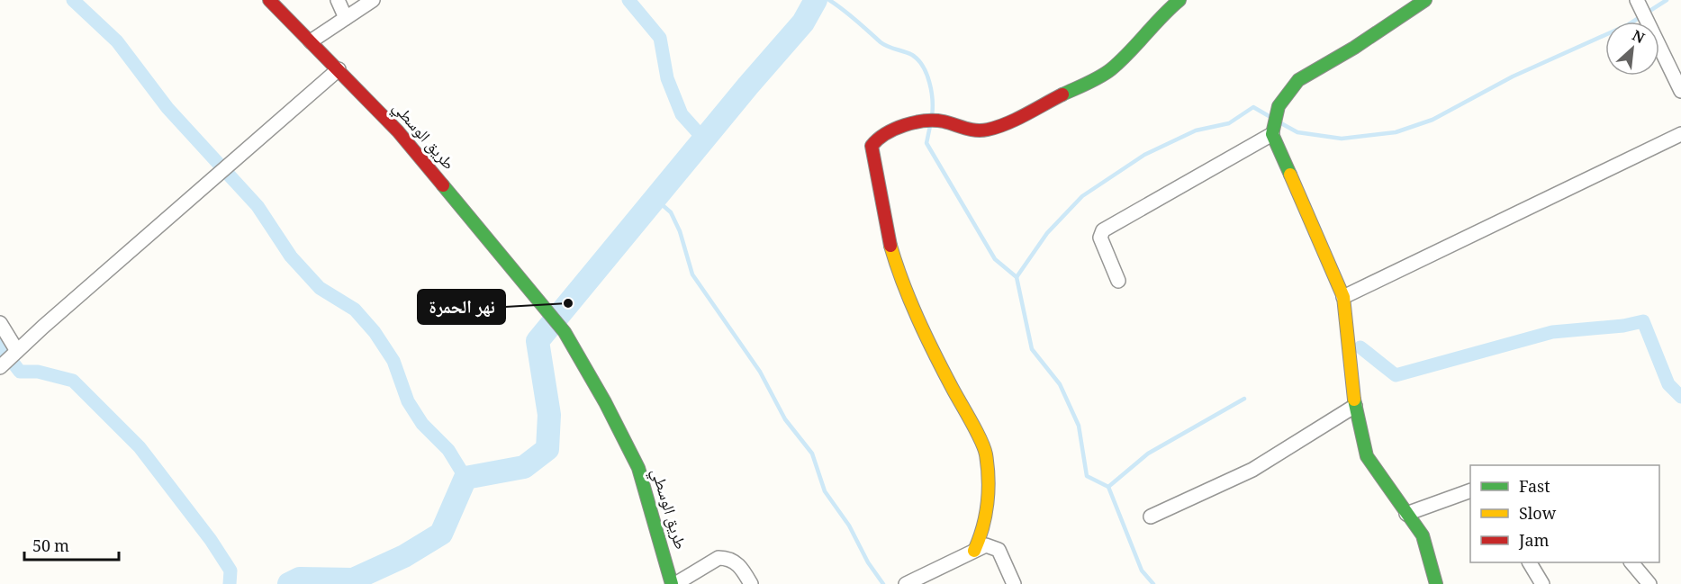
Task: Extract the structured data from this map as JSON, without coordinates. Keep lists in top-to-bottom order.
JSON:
{
  "streets": {
    "street": ["طريق الوسطي"]
  },
  "places": ["نهر الحمرة"],
  "legend": ["Fast", "Slow", "Jam"],
  "scale_bar": "50 m",
  "north": "top right"
}
